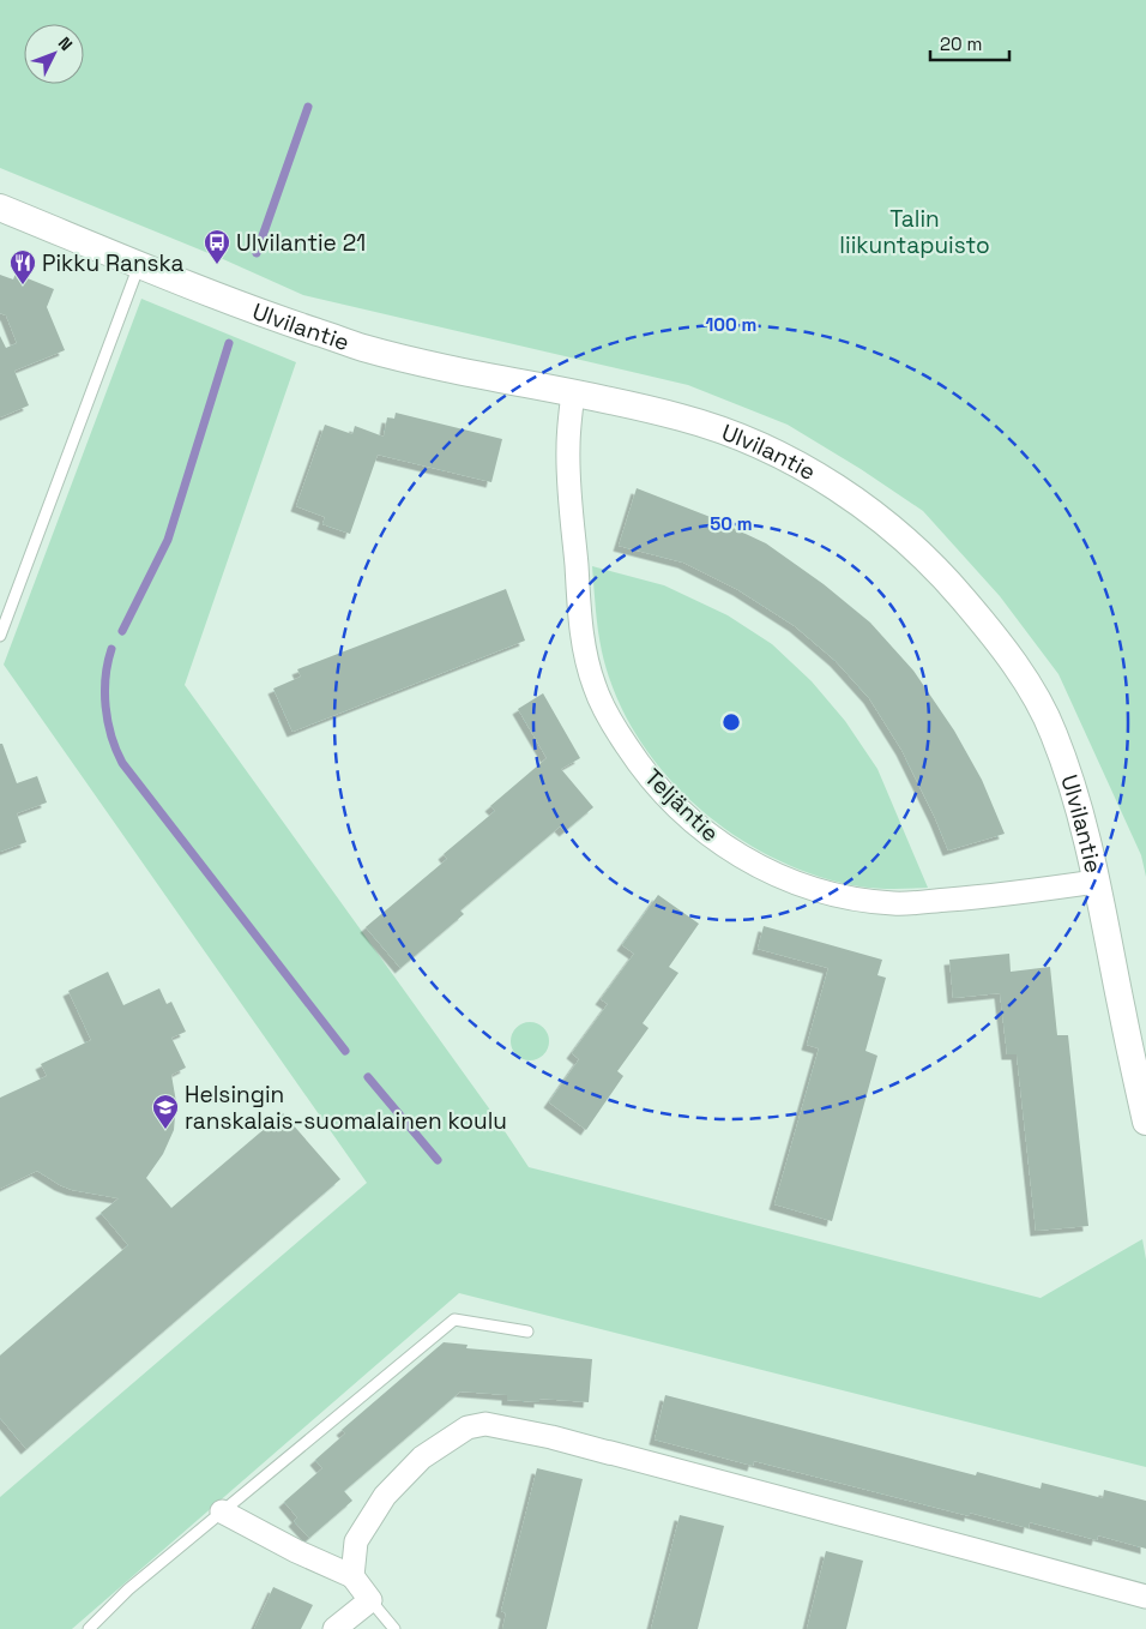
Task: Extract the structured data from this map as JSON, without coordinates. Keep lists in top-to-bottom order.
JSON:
{
  "streets": {
    "street": ["Ulvilantie", "Teljäntie"]
  },
  "crossings": [
    ["Ulvilantie", "Teljäntie"]
  ],
  "parks": ["Talin liikuntapuisto"],
  "places": {
    "bus stop": ["Ulvilantie 21"],
    "restaurant": ["Pikku Ranska"],
    "school or university": ["Helsingin ranskalais-suomalainen koulu"]
  },
  "scale_bar": "20 m",
  "north": "top right",
  "rings": ["100 m", "50 m"]
}
